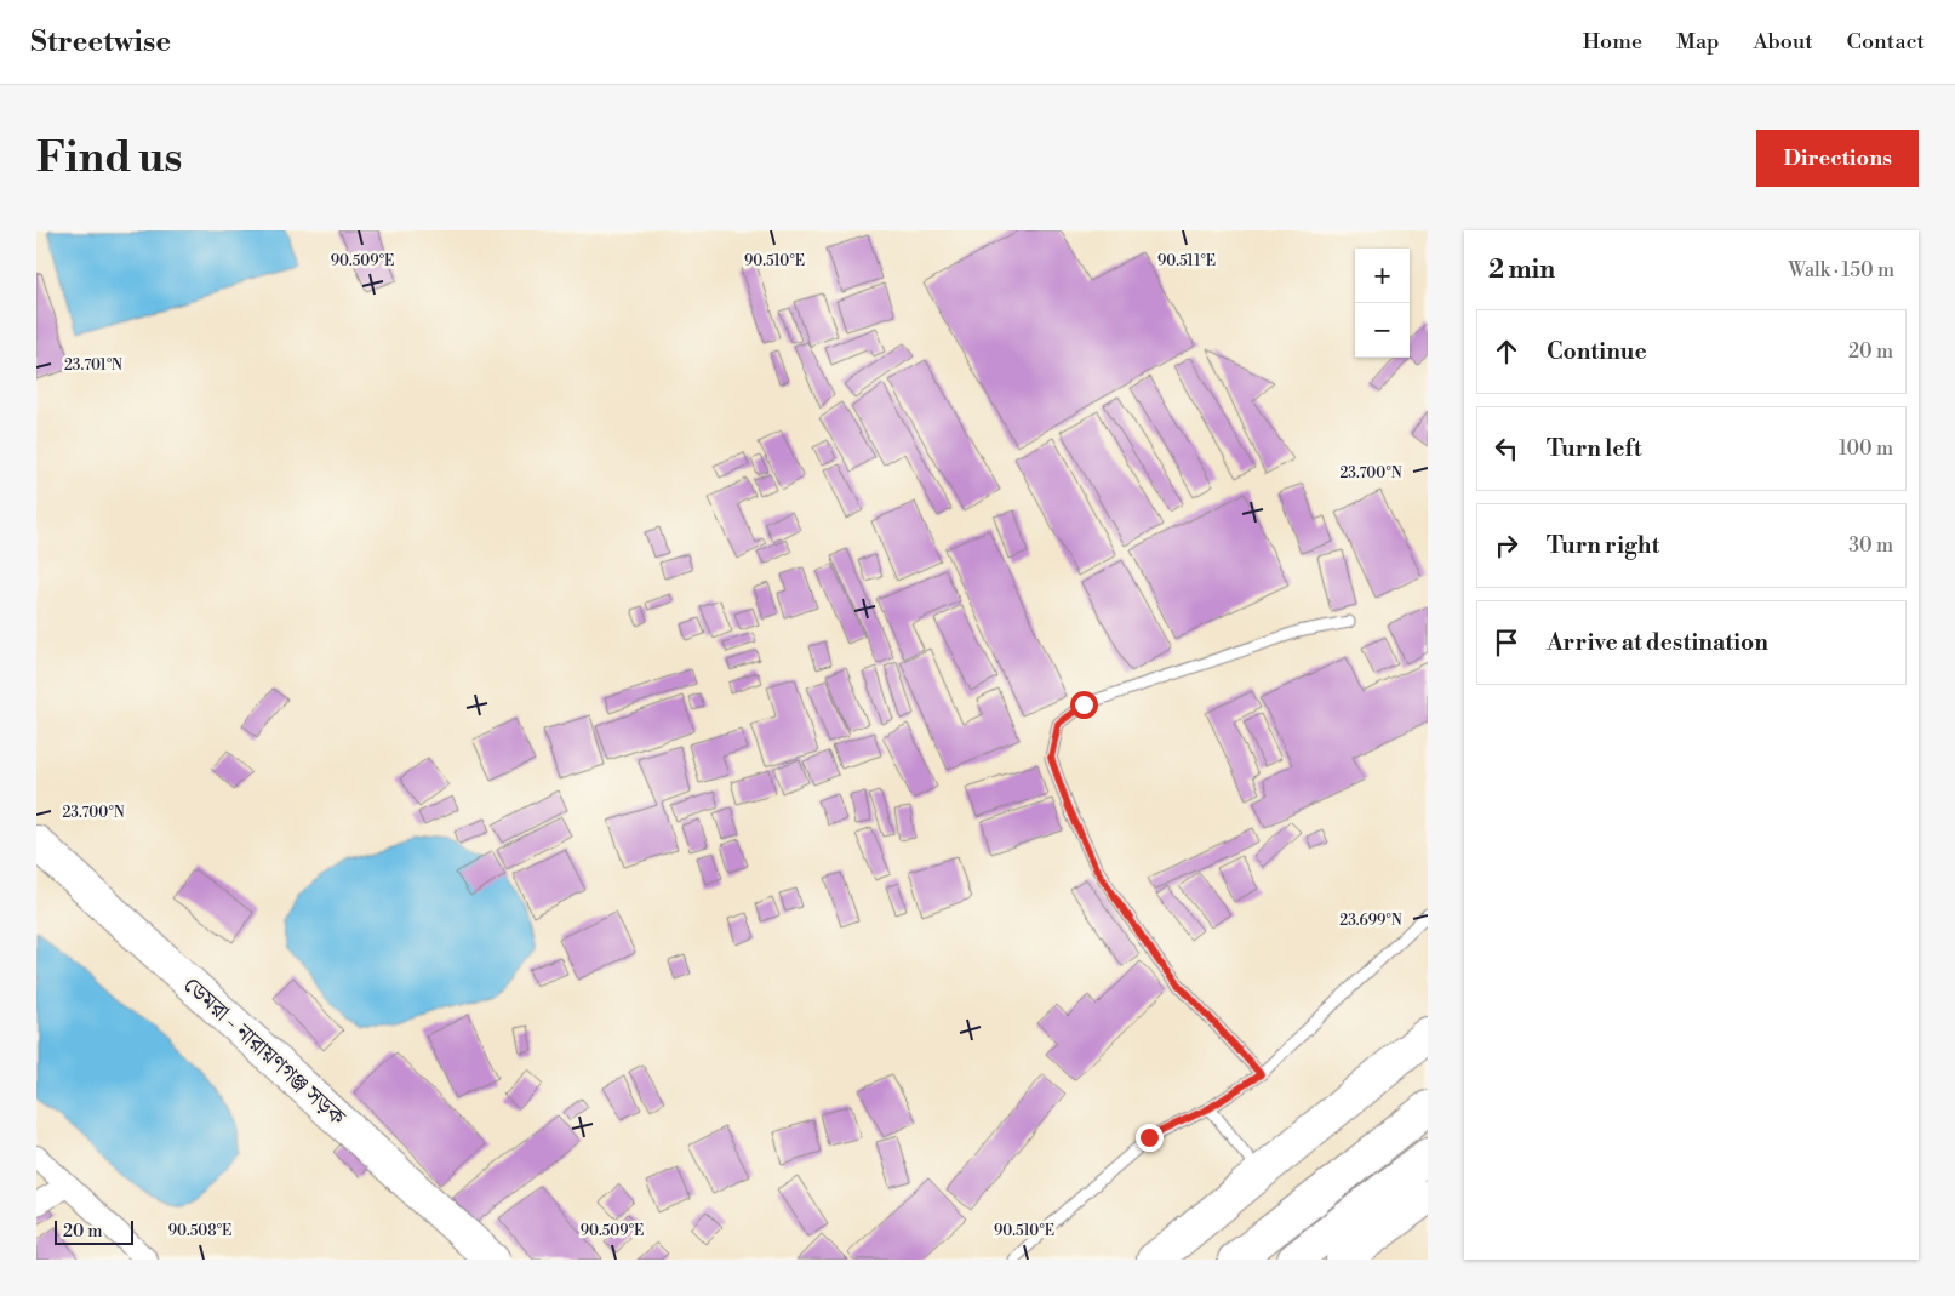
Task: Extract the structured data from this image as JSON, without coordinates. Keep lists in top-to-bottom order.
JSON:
{
  "streets": {
    "main road": ["ডেমরা - নারায়ণগঞ্জ সড়ক"]
  },
  "scale_bar": "20 m",
  "page": {
    "header": "Streetwise",
    "nav": [
      "Home",
      "Map",
      "About",
      "Contact"
    ],
    "buttons": "Directions",
    "title": "Find us",
    "heading": ["2 min", "Walk · 150 m"],
    "map_buttons": ["+", "−"],
    "list": [
      ["Continue", "20 m"],
      ["Turn left", "100 m"],
      ["Turn right", "30 m"],
      "Arrive at destination"
    ],
    "scale": "20 m"
  },
  "coordinates": [
    "90.509°E",
    "90.510°E",
    "90.511°E",
    "23.701°N",
    "23.700°N",
    "23.699°N",
    "90.508°E"
  ]
}
